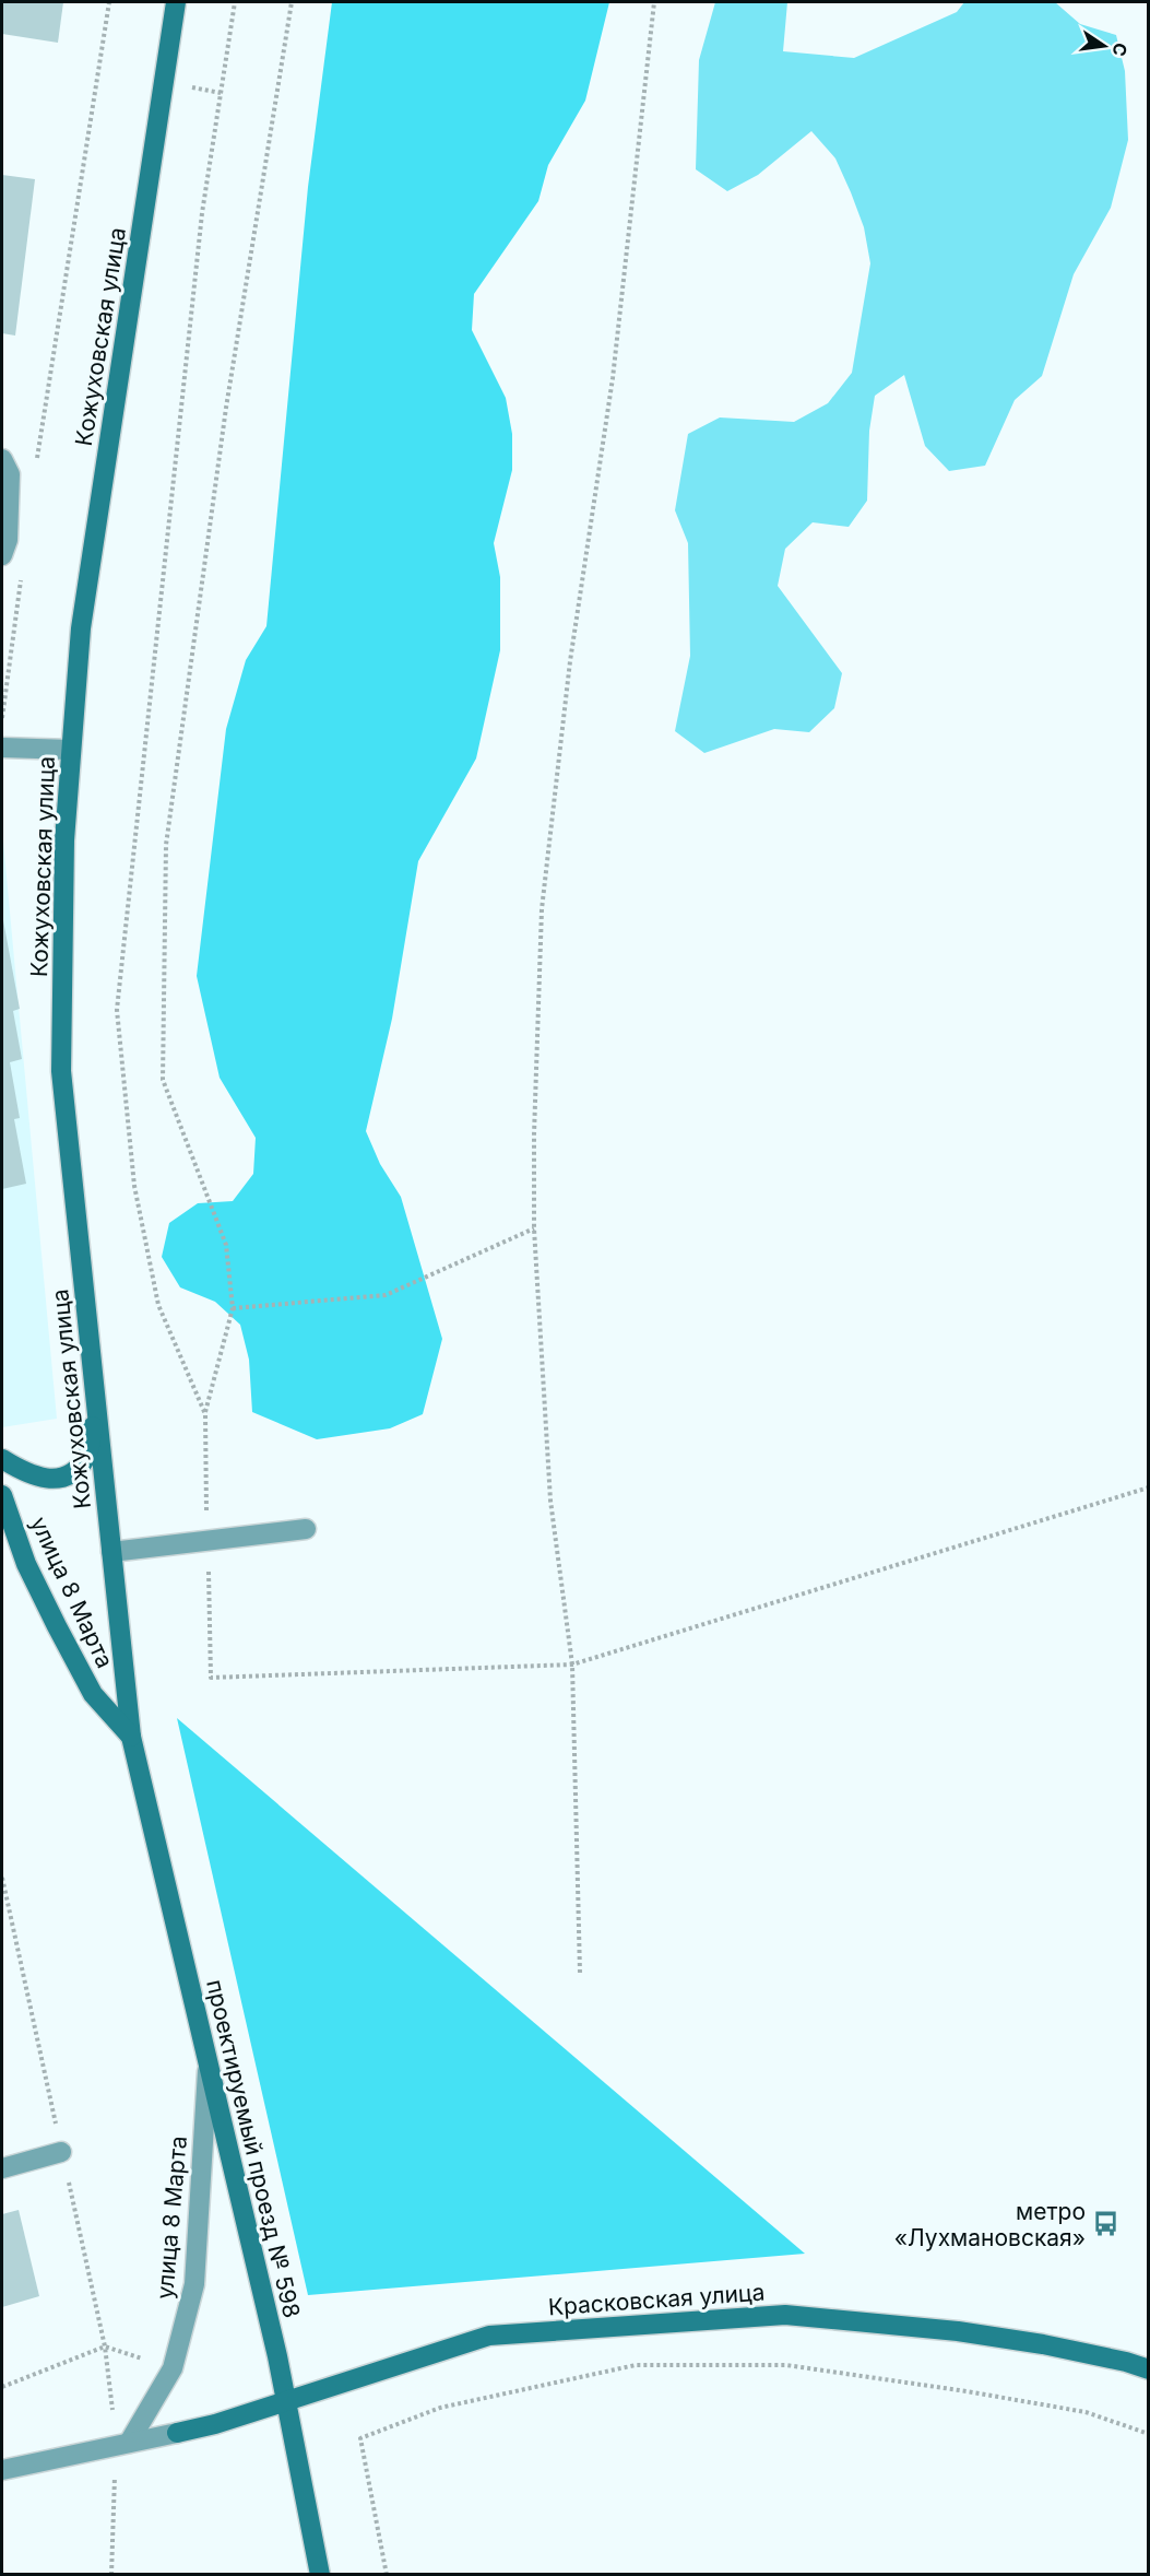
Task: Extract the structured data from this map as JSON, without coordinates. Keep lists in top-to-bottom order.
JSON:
{
  "streets": {
    "street": [
      "Кожуховская улица",
      "улица 8 Марта",
      "проектируемый проезд № 598",
      "Красковская улица"
    ]
  },
  "crossings": [
    ["Кожуховская улица", "улица 8 Марта"],
    ["Кожуховская улица", "проектируемый проезд № 598"],
    ["улица 8 Марта", "проектируемый проезд № 598"],
    ["улица 8 Марта", "Красковская улица"],
    ["проектируемый проезд № 598", "Красковская улица"]
  ],
  "places": {
    "bus stop": ["метро «Лухмановская»"]
  },
  "north": "right"
}
